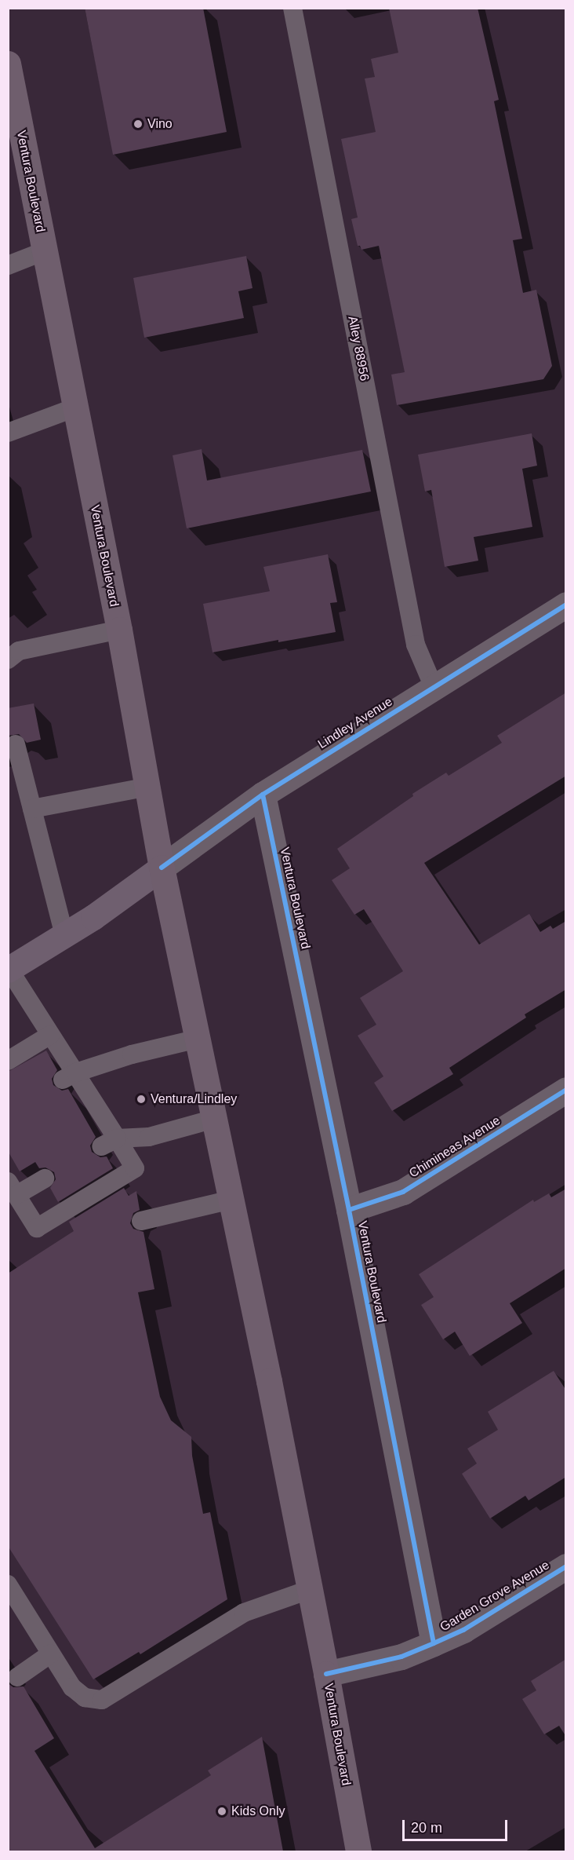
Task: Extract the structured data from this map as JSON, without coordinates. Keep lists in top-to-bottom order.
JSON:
{
  "streets": {
    "main road": ["Ventura Boulevard", "Lindley Avenue"],
    "street": ["Chimineas Avenue", "Garden Grove Avenue"],
    "lane": ["Alley 88956"]
  },
  "crossings": [
    ["Ventura Boulevard", "Lindley Avenue"],
    ["Ventura Boulevard", "Chimineas Avenue"],
    ["Ventura Boulevard", "Garden Grove Avenue"],
    ["Alley 88956", "Lindley Avenue"]
  ],
  "places": ["Vino", "Ventura/Lindley", "Kids Only"],
  "scale_bar": "20 m"
}
